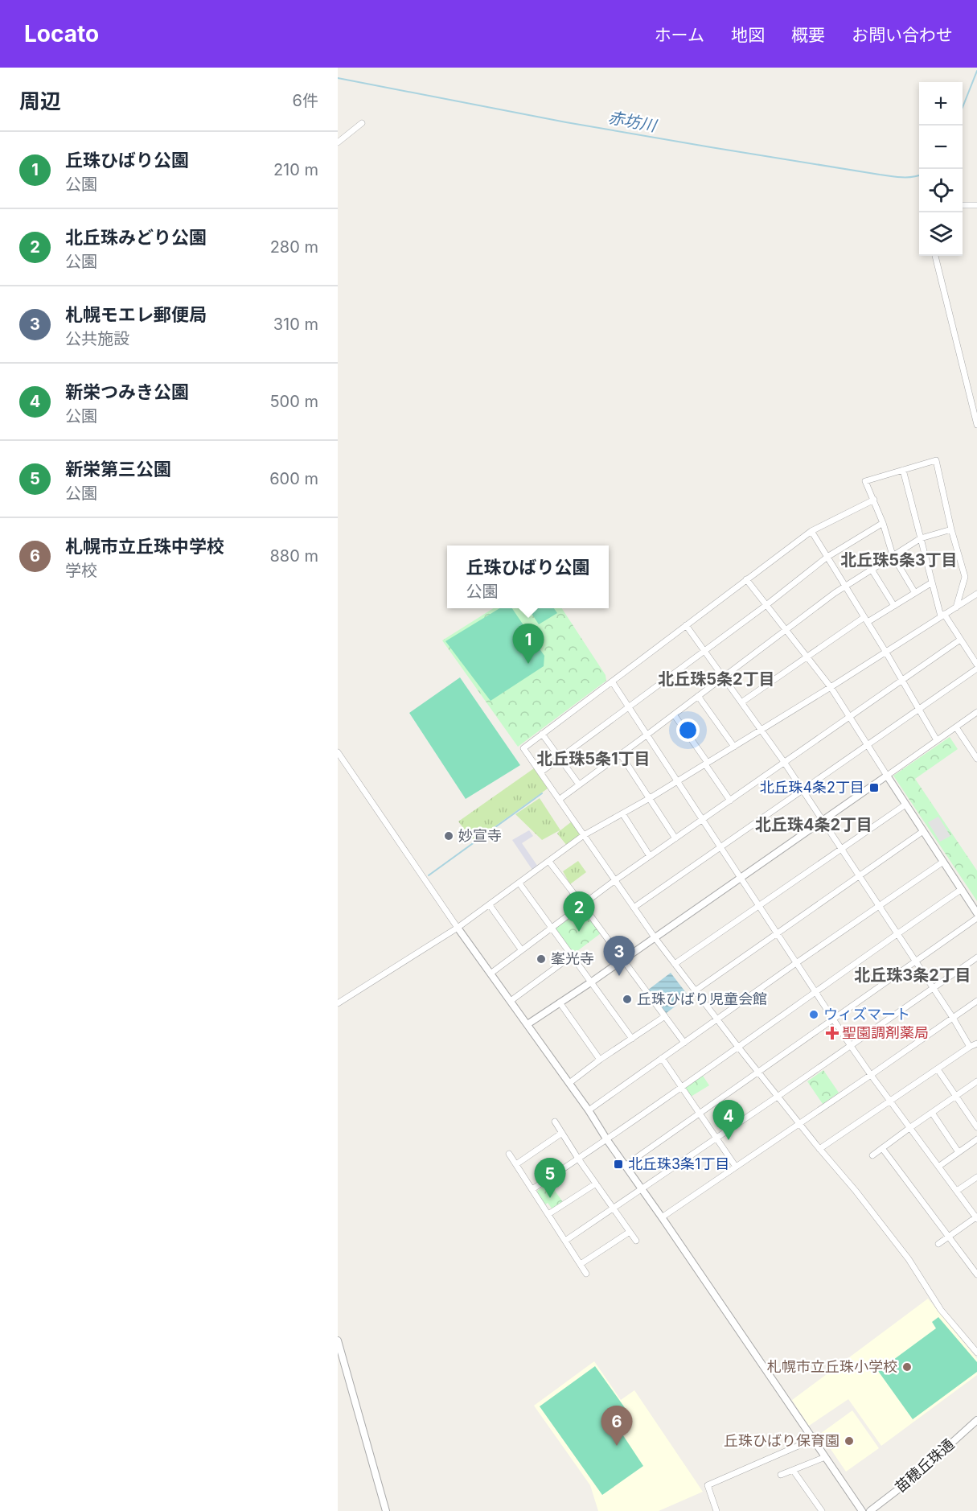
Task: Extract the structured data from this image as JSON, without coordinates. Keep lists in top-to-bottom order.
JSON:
{
  "streets": {
    "street": ["苗穂丘珠通"]
  },
  "districts": [
    "北丘珠5条3丁目",
    "北丘珠5条2丁目",
    "北丘珠5条1丁目",
    "北丘珠4条2丁目",
    "北丘珠3条2丁目"
  ],
  "water": ["赤坊川"],
  "places": {
    "transit": ["北丘珠4条2丁目", "北丘珠3条1丁目"],
    "other": [
      "妙宣寺",
      "峯光寺",
      "丘珠ひばり児童会館",
      "ウィズマート",
      "札幌市立丘珠小学校",
      "丘珠ひばり保育園"
    ],
    "health": ["聖園調剤薬局"]
  },
  "page": {
    "header": "Locato",
    "nav": [
      "ホーム",
      "地図",
      "概要",
      "お問い合わせ"
    ],
    "heading": ["周辺", "6件"],
    "map_buttons": ["+", "−"],
    "list": [
      {
        "mark": "1",
        "name": "丘珠ひばり公園",
        "note": "公園",
        "value": "210 m"
      },
      {
        "mark": "2",
        "name": "北丘珠みどり公園",
        "note": "公園",
        "value": "280 m"
      },
      {
        "mark": "3",
        "name": "札幌モエレ郵便局",
        "note": "公共施設",
        "value": "310 m"
      },
      {
        "mark": "4",
        "name": "新栄つみき公園",
        "note": "公園",
        "value": "500 m"
      },
      {
        "mark": "5",
        "name": "新栄第三公園",
        "note": "公園",
        "value": "600 m"
      },
      {
        "mark": "6",
        "name": "札幌市立丘珠中学校",
        "note": "学校",
        "value": "880 m"
      }
    ],
    "popup": ["丘珠ひばり公園", "公園"],
    "pins": [
      "1",
      "2",
      "3",
      "4",
      "5",
      "6"
    ]
  }
}
